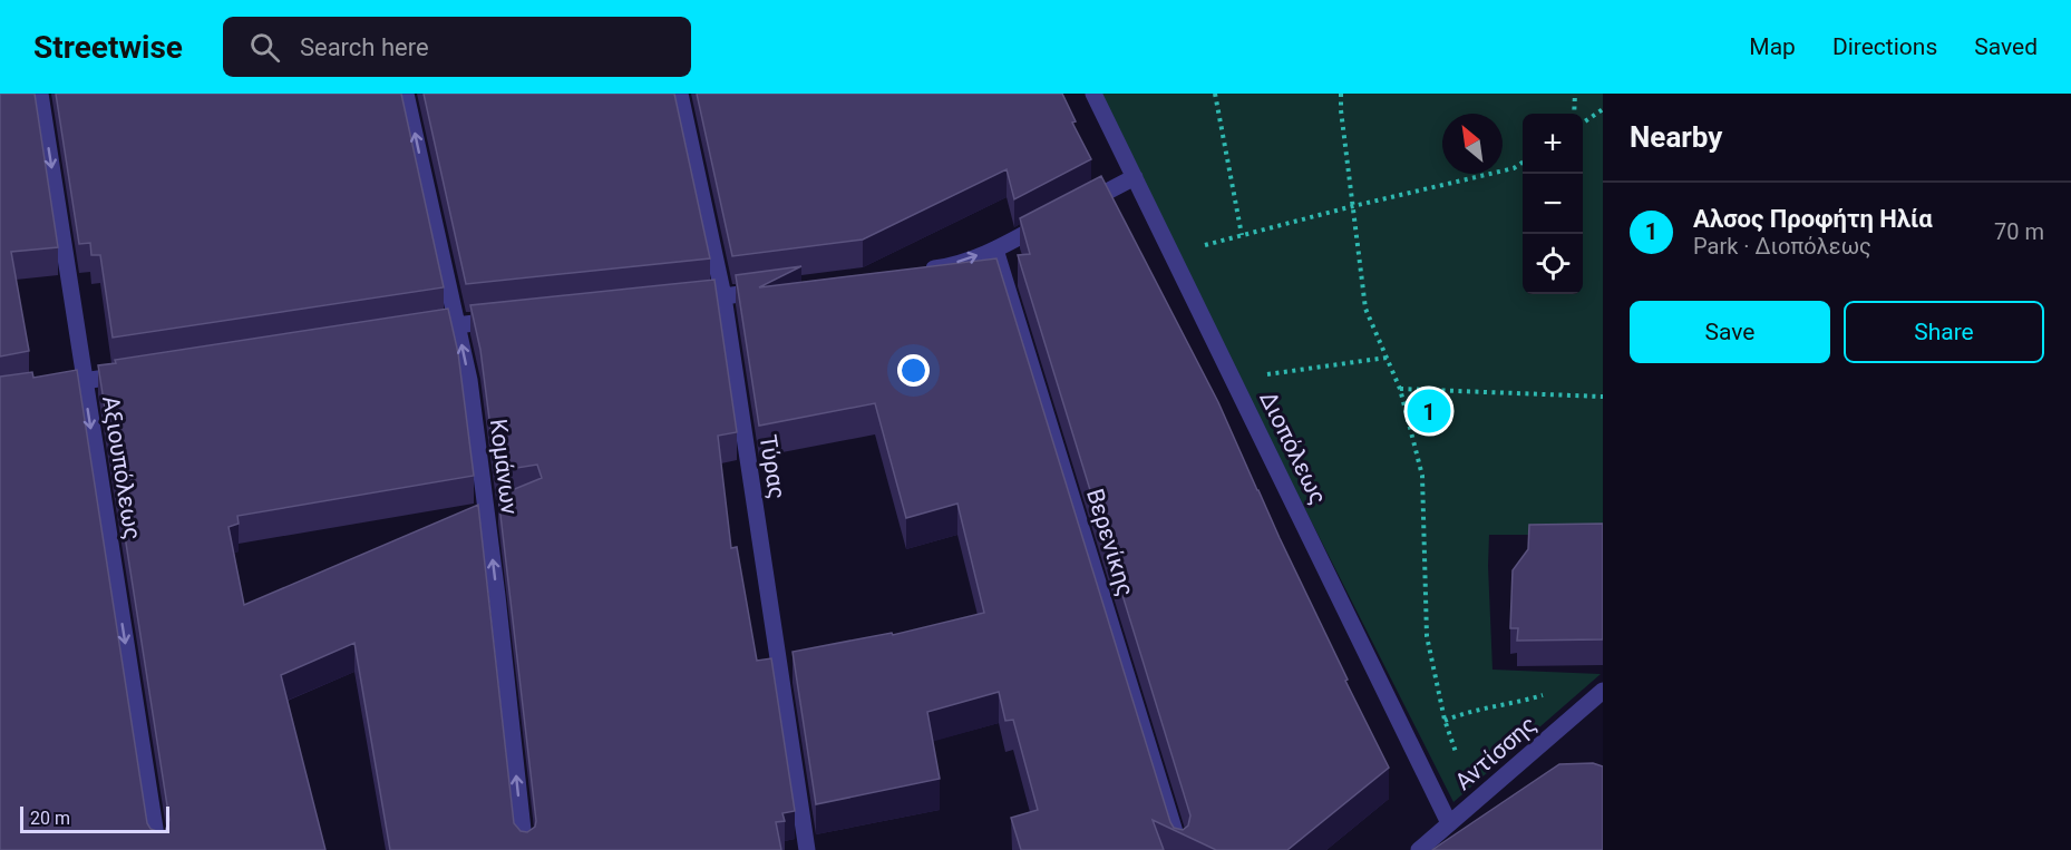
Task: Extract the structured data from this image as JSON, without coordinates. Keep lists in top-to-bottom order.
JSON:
{
  "streets": {
    "street": [
      "Διοπόλεως",
      "Κομάνων",
      "Τύρας",
      "Αξιουπόλεως",
      "Βερενίκης",
      "Αντίσσης"
    ]
  },
  "crossings": [
    ["Διοπόλεως", "Αντίσσης"]
  ],
  "one_way": ["Κομάνων", "Αξιουπόλεως"],
  "scale_bar": "20 m",
  "north": "top left",
  "page": {
    "header": "Streetwise",
    "search": "Search here",
    "nav": ["Map", "Directions", "Saved"],
    "heading": "Nearby",
    "map_buttons": ["+", "−"],
    "list": [
      {
        "mark": "1",
        "name": "Αλσος Προφήτη Ηλία",
        "note": "Park · Διοπόλεως",
        "value": "70 m"
      }
    ],
    "buttons": ["Save", "Share"],
    "pins": "1",
    "scale": "20 m"
  }
}
